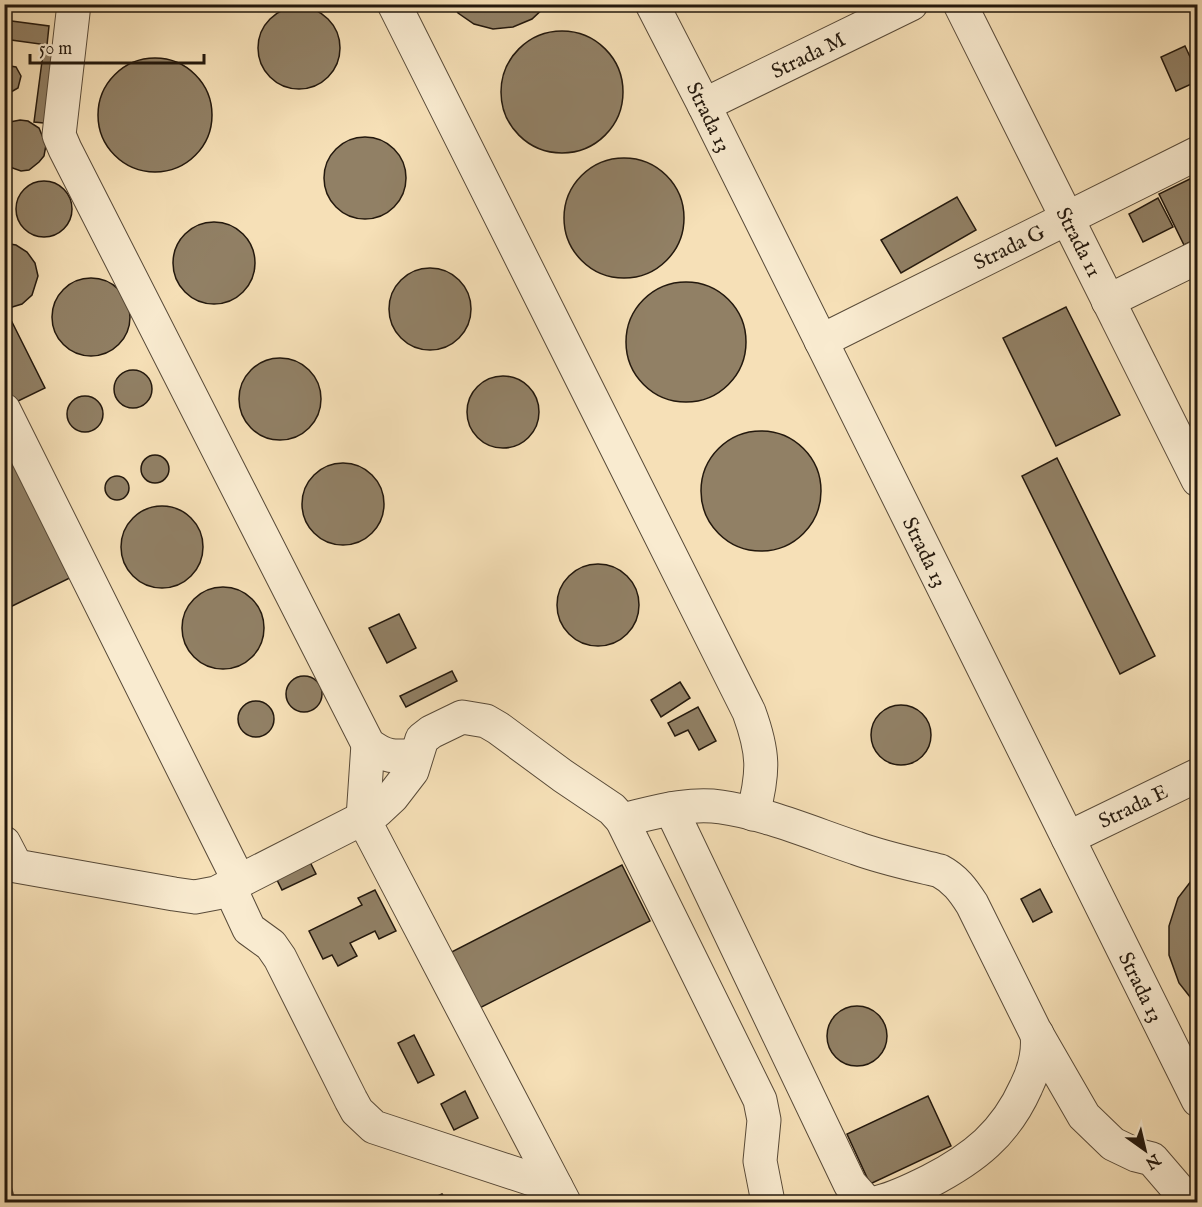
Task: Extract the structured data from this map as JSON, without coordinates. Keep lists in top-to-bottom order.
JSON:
{
  "streets": {
    "lane": [
      "Strada M",
      "Strada 13",
      "Strada 11",
      "Strada G",
      "Strada E"
    ]
  },
  "crossings": [
    ["Strada M", "Strada 13"],
    ["Strada 13", "Strada G"],
    ["Strada 13", "Strada E"],
    ["Strada 11", "Strada G"]
  ],
  "scale_bar": "50 m",
  "north": "bottom right"
}
